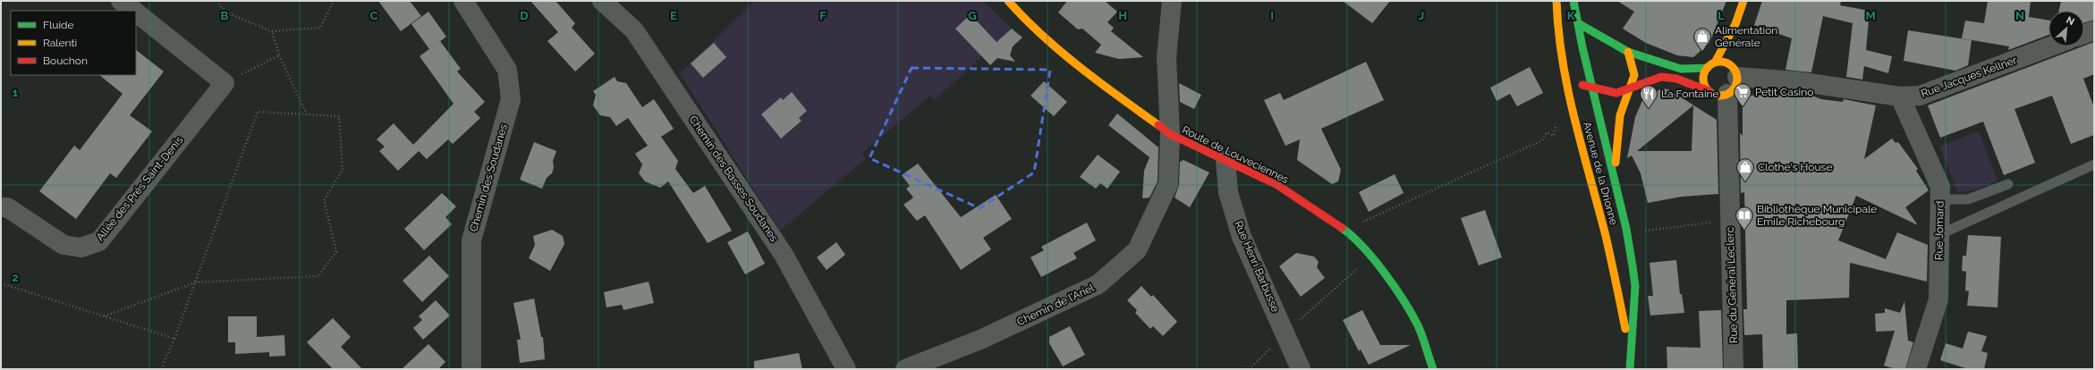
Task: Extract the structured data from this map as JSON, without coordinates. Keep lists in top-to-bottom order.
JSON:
{
  "streets": {
    "street": [
      "Rue Jacques Kellner",
      "Route de Louveciennes",
      "Avenue de la Drionne",
      "Chemin des Soudanes",
      "Chemin des Basses Soudanes",
      "Allée des Prés Saint-Denis",
      "Rue Jomard",
      "Rue Henri Barbusse",
      "Rue du Général Leclerc",
      "Chemin de l'Ariel"
    ]
  },
  "crossings": [
    ["Rue Jacques Kellner", "Rue Jomard"],
    ["Rue Jacques Kellner", "Rue du Général Leclerc"],
    ["Route de Louveciennes", "Rue Henri Barbusse"],
    ["Route de Louveciennes", "Chemin de l'Ariel"]
  ],
  "places": {
    "shop": ["Alimentation Générale", "Clothe's House"],
    "supermarket": ["Petit Casino"],
    "restaurant": ["La Fontaine"],
    "library": ["Bibliothèque Municipale Emile Richebourg"]
  },
  "legend": ["Fluide", "Ralenti", "Bouchon"],
  "north": "top right",
  "grid": {
    "columns": [
      "B",
      "C",
      "D",
      "E",
      "F",
      "G",
      "H",
      "I",
      "J",
      "K",
      "L",
      "M",
      "N"
    ],
    "rows": ["1", "2"]
  }
}
